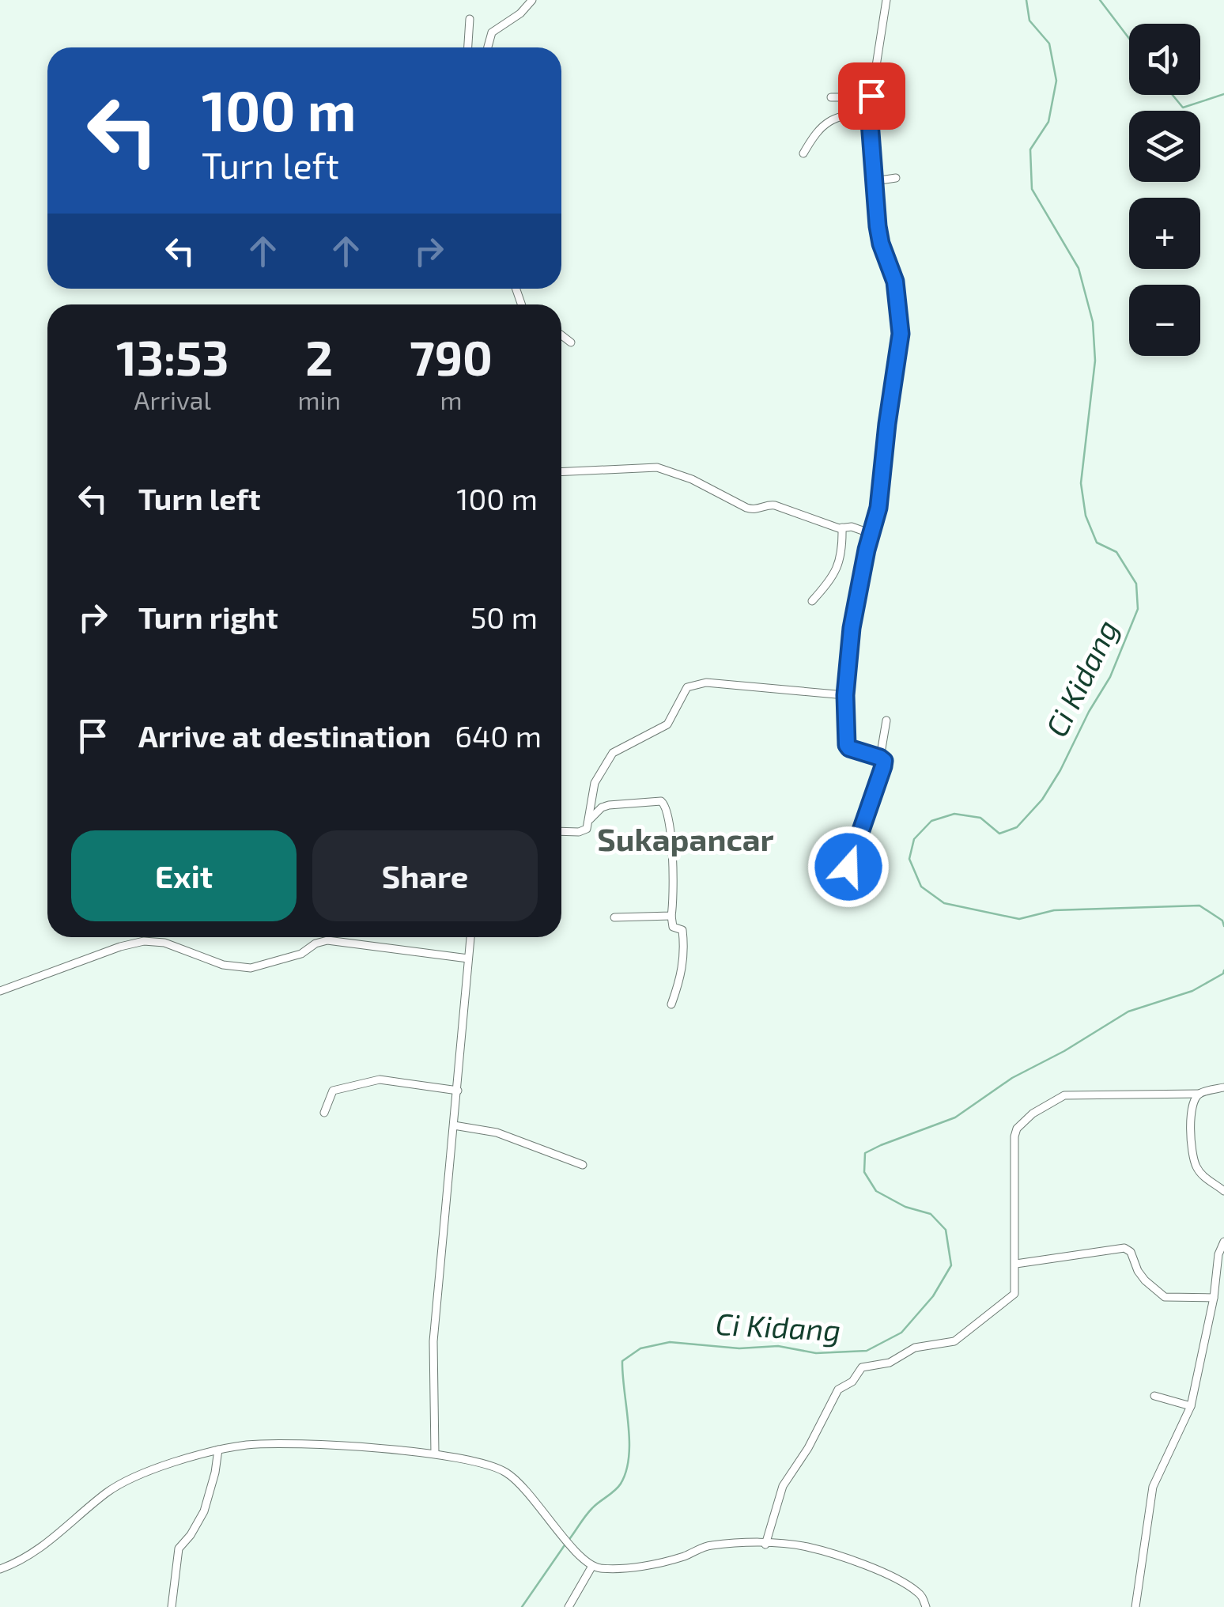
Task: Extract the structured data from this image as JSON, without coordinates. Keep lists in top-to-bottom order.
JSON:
{
  "districts": ["Sukapancar"],
  "water": ["Ci Kidang"],
  "page": {
    "map_buttons": ["+", "−"],
    "turn": ["100 m", "Turn left"],
    "eta": [
      "13:53",
      "Arrival",
      "2",
      "min",
      "790",
      "m"
    ],
    "list": [
      {
        "name": "Turn left",
        "value": "100 m"
      },
      {
        "name": "Turn right",
        "value": "50 m"
      },
      {
        "name": "Arrive at destination",
        "value": "640 m"
      }
    ],
    "buttons": ["Exit", "Share"]
  }
}
